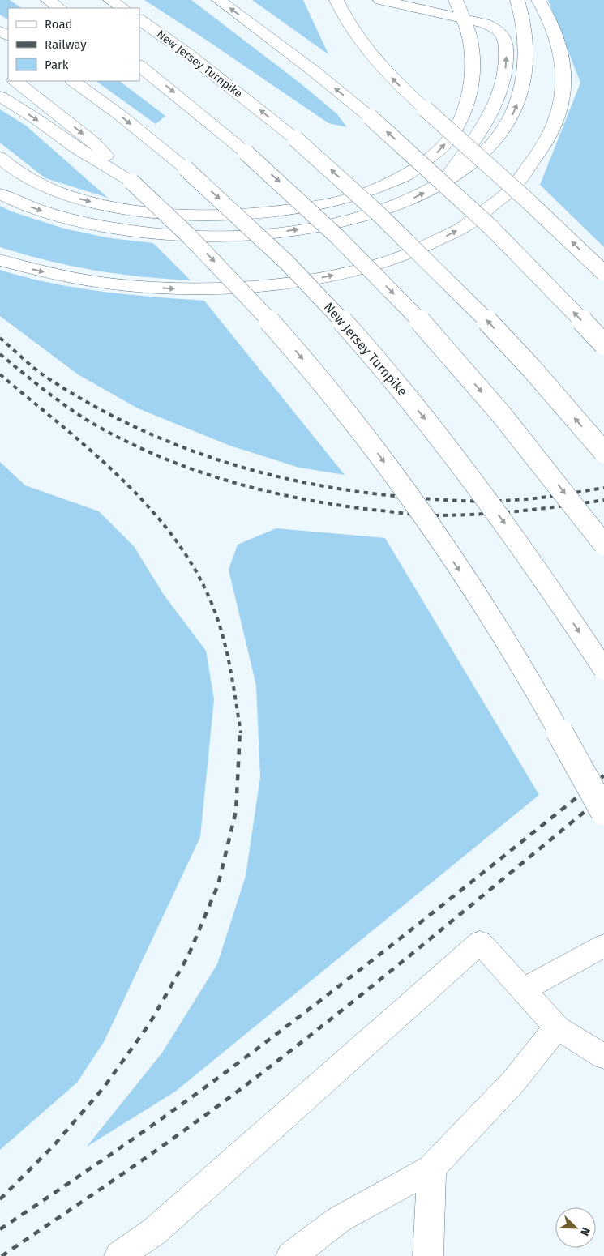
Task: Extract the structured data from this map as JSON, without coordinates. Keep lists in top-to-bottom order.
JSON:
{
  "streets": {
    "main road": ["New Jersey Turnpike"]
  },
  "legend": ["Road", "Railway", "Park"],
  "north": "bottom right"
}
